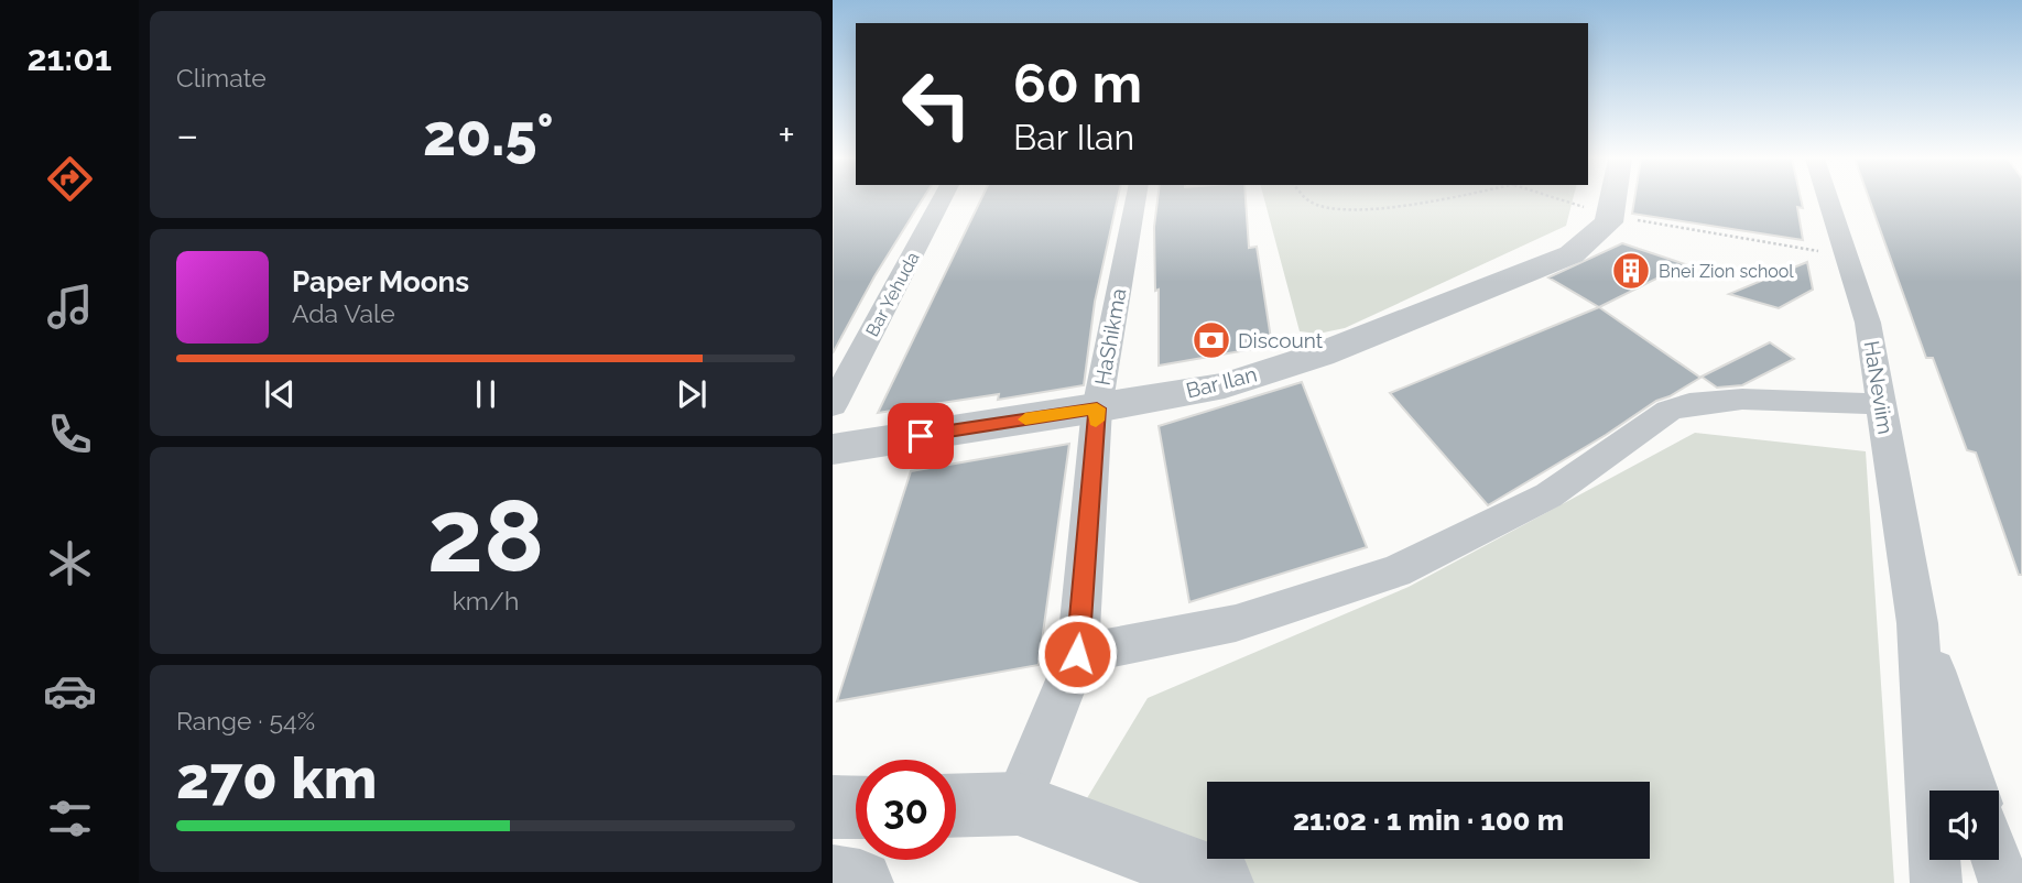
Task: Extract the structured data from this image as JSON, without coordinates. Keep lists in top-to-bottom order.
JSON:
{
  "streets": {
    "street": [
      "Bar Yehuda",
      "HaShikma",
      "Bar Ilan",
      "HaNeviim"
    ]
  },
  "crossings": [
    ["HaShikma", "Bar Ilan"]
  ],
  "places": {
    "building": ["Bnei Zion school"],
    "bank": ["Discount"]
  },
  "page": {
    "tabs": "21:01",
    "tile": [
      "Climate",
      ["28", "km/h"],
      ["Range · 54%", "270 km"]
    ],
    "turn": ["60 m", "Bar Ilan"],
    "heat": ["−", "20.5°", "+"],
    "song": ["Paper Moons", "Ada Vale"],
    "limit": "30",
    "trip": "21:02 · 1 min · 100 m"
  }
}
